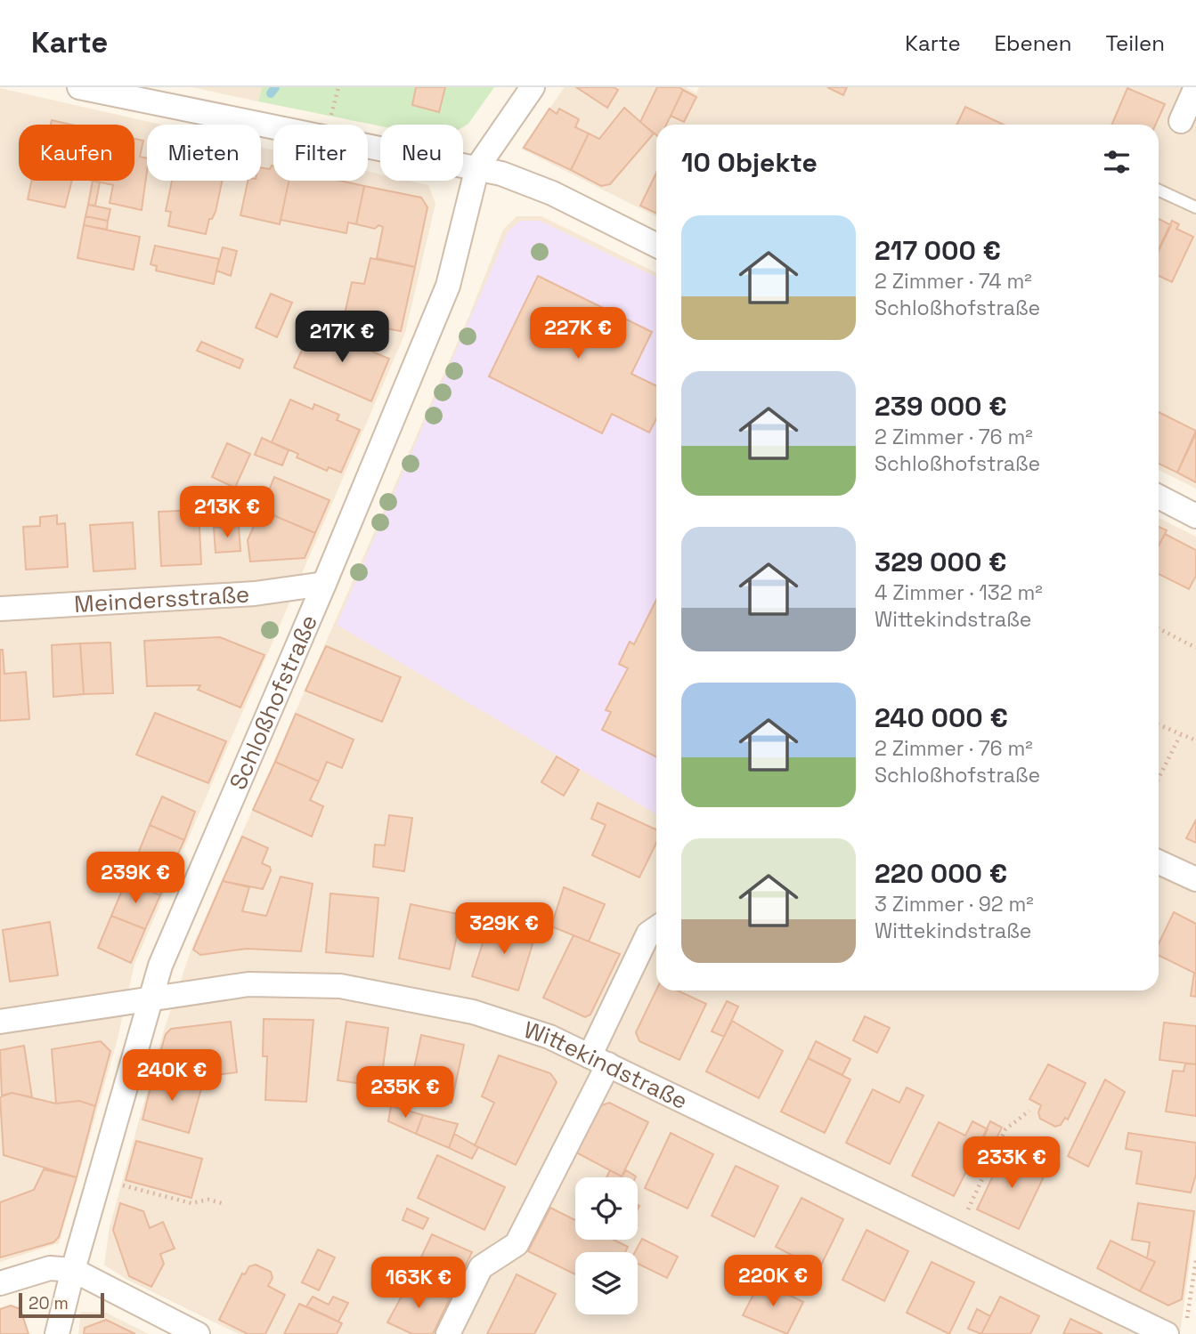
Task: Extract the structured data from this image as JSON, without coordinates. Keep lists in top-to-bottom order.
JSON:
{
  "streets": {
    "street": ["Meindersstraße", "Schloßhofstraße", "Wittekindstraße"]
  },
  "crossings": [
    ["Meindersstraße", "Schloßhofstraße"],
    ["Schloßhofstraße", "Wittekindstraße"]
  ],
  "scale_bar": "20 m",
  "page": {
    "header": "Karte",
    "nav": ["Karte", "Ebenen", "Teilen"],
    "chip": [
      "Kaufen",
      "Mieten",
      "Filter",
      "Neu"
    ],
    "heading": "10 Objekte",
    "list": [
      {
        "name": "217 000 €",
        "note": "2 Zimmer · 74 m² · Schloßhofstraße"
      },
      {
        "name": "239 000 €",
        "note": "2 Zimmer · 76 m² · Schloßhofstraße"
      },
      {
        "name": "329 000 €",
        "note": "4 Zimmer · 132 m² · Wittekindstraße"
      },
      {
        "name": "240 000 €",
        "note": "2 Zimmer · 76 m² · Schloßhofstraße"
      },
      {
        "name": "220 000 €",
        "note": "3 Zimmer · 92 m² · Wittekindstraße"
      }
    ],
    "price": [
      "227K €",
      "217K €",
      "213K €",
      "239K €",
      "329K €",
      "240K €",
      "235K €",
      "233K €",
      "220K €",
      "163K €"
    ],
    "scale": "20 m"
  }
}
